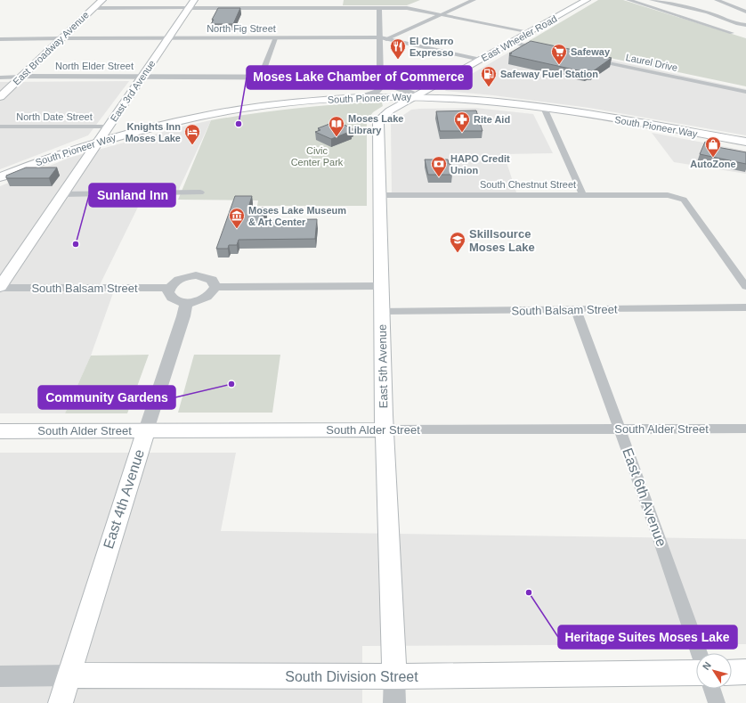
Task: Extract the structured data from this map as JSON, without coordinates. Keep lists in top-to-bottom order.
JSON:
{
  "streets": {
    "main road": [
      "East Wheeler Road",
      "East Broadway Avenue",
      "East 3rd Avenue",
      "South Pioneer Way",
      "East 5th Avenue",
      "South Alder Street",
      "East 4th Avenue",
      "South Division Street"
    ],
    "street": [
      "North Fig Street",
      "Laurel Drive",
      "North Elder Street",
      "North Date Street",
      "South Chestnut Street",
      "South Balsam Street",
      "East 6th Avenue"
    ]
  },
  "crossings": [
    ["North Fig Street", "East Wheeler Road"],
    ["North Fig Street", "East Broadway Avenue"],
    ["North Fig Street", "East 3rd Avenue"],
    ["East Wheeler Road", "North Elder Street"],
    ["East Wheeler Road", "South Pioneer Way"],
    ["East Wheeler Road", "East 5th Avenue"],
    ["East Broadway Avenue", "North Elder Street"],
    ["North Elder Street", "East 3rd Avenue"],
    ["North Elder Street", "South Pioneer Way"],
    ["North Elder Street", "East 5th Avenue"],
    ["East 3rd Avenue", "South Pioneer Way"],
    ["East 3rd Avenue", "North Date Street"],
    ["East 3rd Avenue", "South Balsam Street"],
    ["South Pioneer Way", "East 5th Avenue"],
    ["South Chestnut Street", "East 5th Avenue"],
    ["South Balsam Street", "East 5th Avenue"],
    ["South Balsam Street", "East 6th Avenue"],
    ["East 5th Avenue", "South Alder Street"],
    ["East 5th Avenue", "South Division Street"],
    ["South Alder Street", "East 6th Avenue"],
    ["South Alder Street", "East 4th Avenue"],
    ["East 4th Avenue", "South Division Street"]
  ],
  "parks": ["Civic Center Park"],
  "places": {
    "restaurant": ["El Charro Expresso"],
    "supermarket": ["Safeway"],
    "fuel station": ["Safeway Fuel Station"],
    "other": [
      "Moses Lake Chamber of Commerce",
      "Sunland Inn",
      "Community Gardens",
      "Heritage Suites Moses Lake"
    ],
    "pharmacy": ["Rite Aid"],
    "library": ["Moses Lake Library"],
    "hotel": ["Knights Inn Moses Lake"],
    "shop": ["AutoZone"],
    "bank": ["HAPO Credit Union"],
    "museum": ["Moses Lake Museum & Art Center"],
    "school or university": ["Skillsource Moses Lake"]
  },
  "north": "top left"
}
